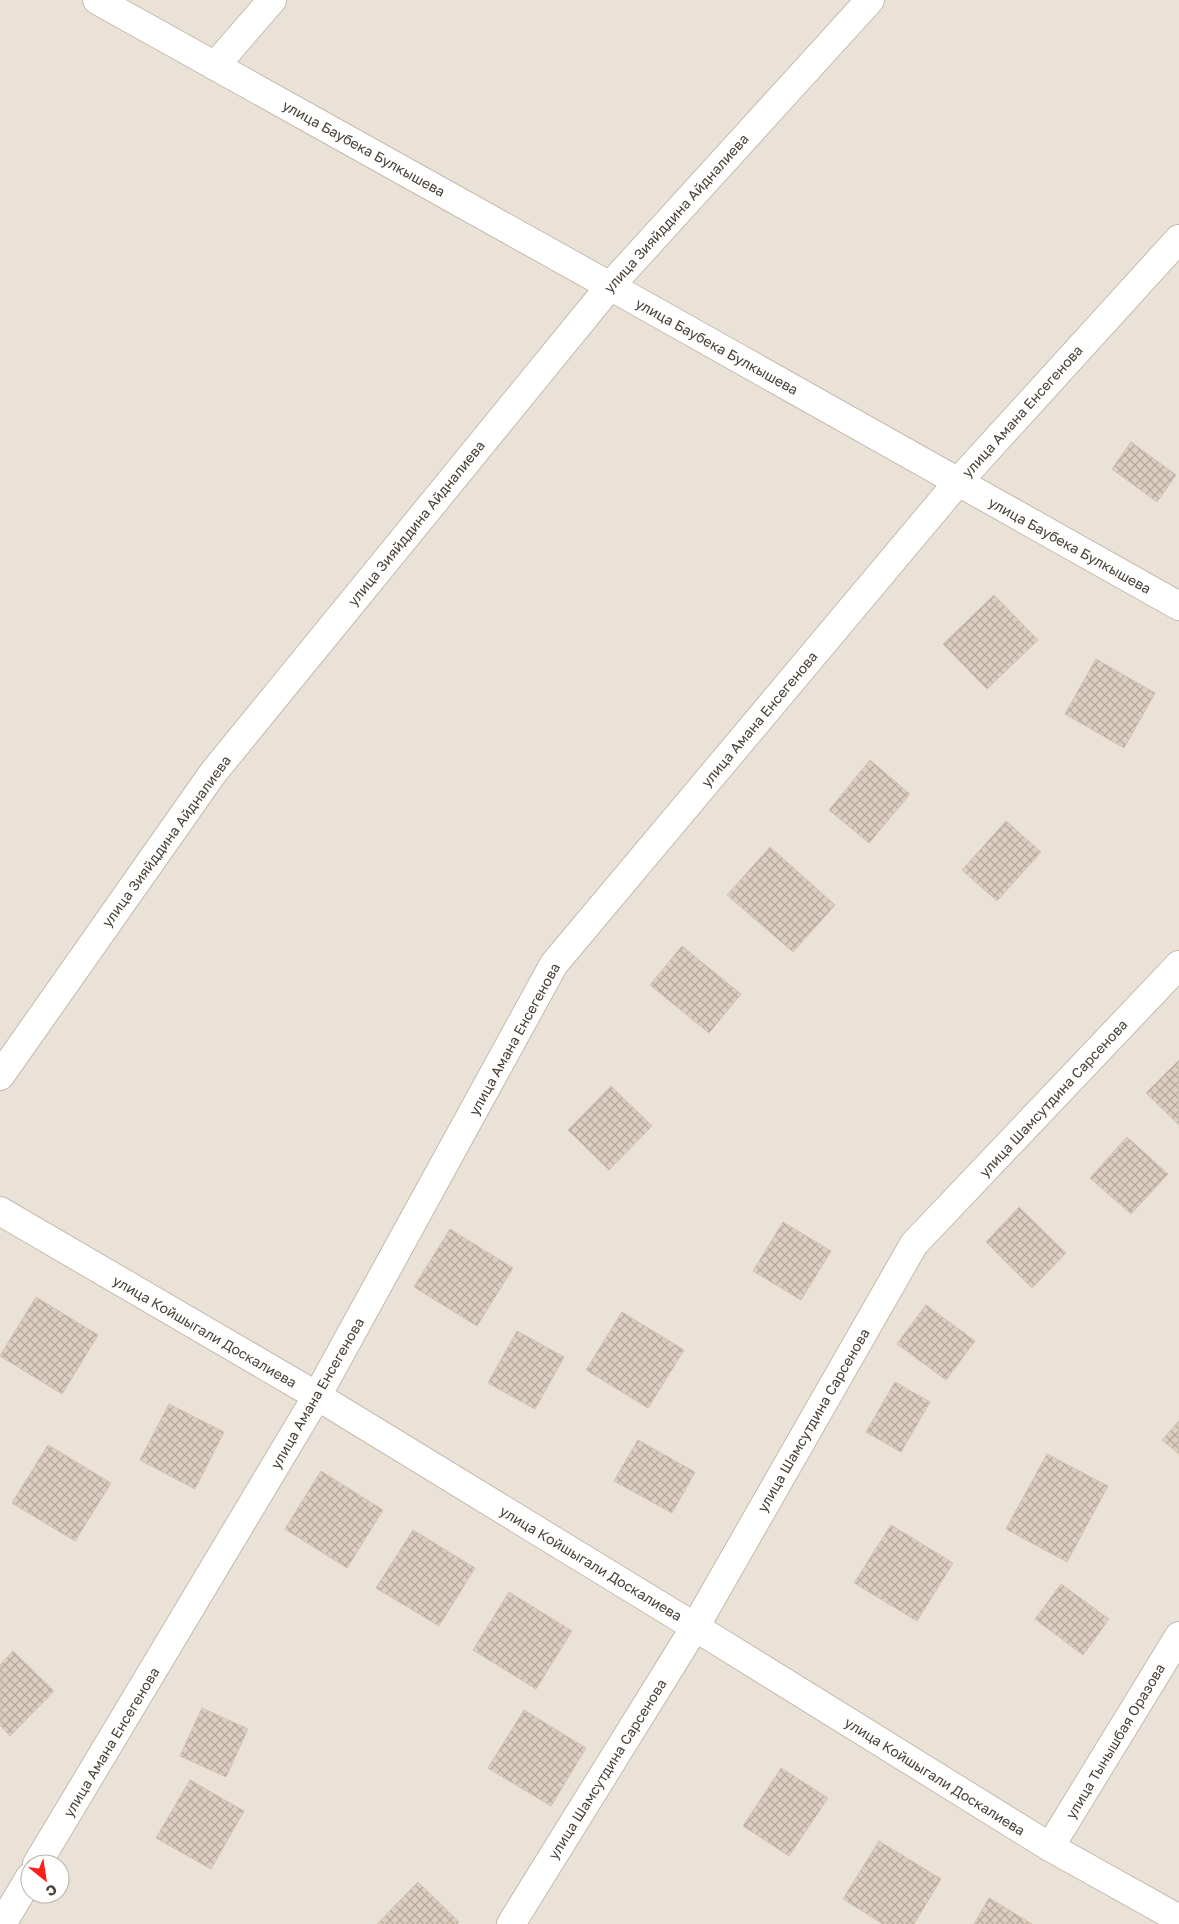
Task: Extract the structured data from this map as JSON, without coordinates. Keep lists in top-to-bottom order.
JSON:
{
  "streets": {
    "street": [
      "улица Баубека Булкышева",
      "улица Зияйддина Айдналиева",
      "улица Амана Енсегенова",
      "улица Шамсутдина Сарсенова",
      "улица Койшыгали Доскалиева",
      "улица Тынышбая Оразова"
    ]
  },
  "crossings": [
    ["улица Баубека Булкышева", "улица Зияйддина Айдналиева"],
    ["улица Баубека Булкышева", "улица Амана Енсегенова"],
    ["улица Амана Енсегенова", "улица Койшыгали Доскалиева"],
    ["улица Шамсутдина Сарсенова", "улица Койшыгали Доскалиева"],
    ["улица Койшыгали Доскалиева", "улица Тынышбая Оразова"]
  ],
  "north": "bottom right"
}
